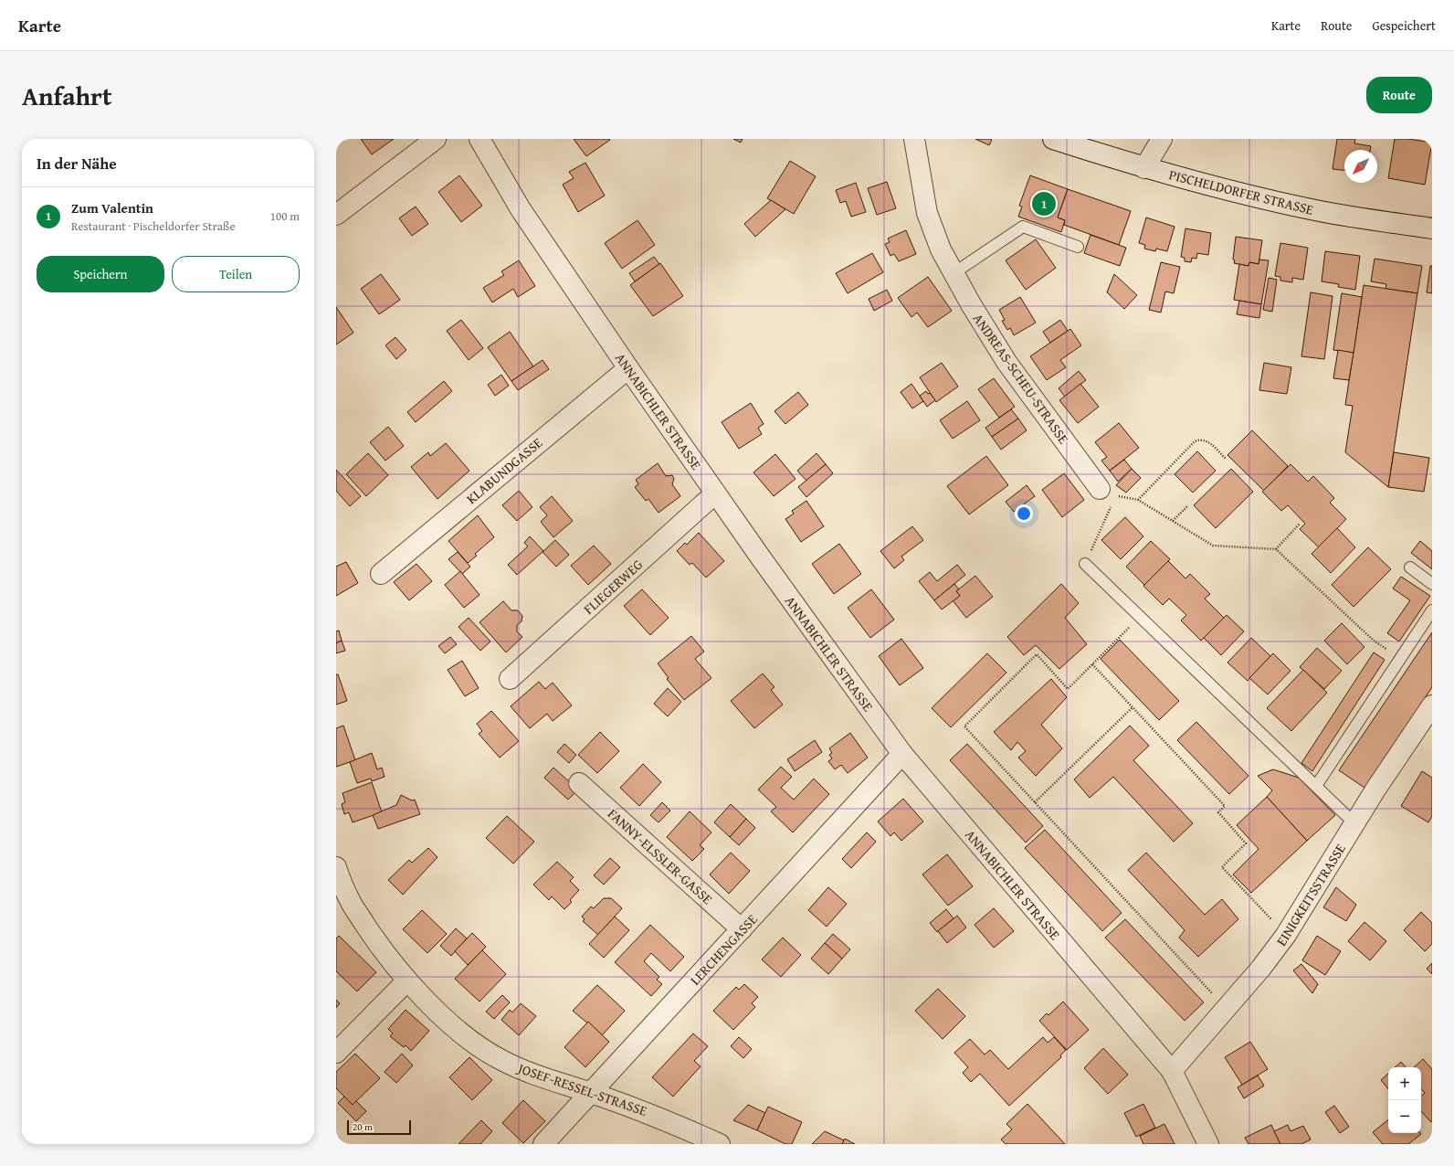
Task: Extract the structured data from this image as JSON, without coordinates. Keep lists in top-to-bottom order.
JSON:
{
  "streets": {
    "street": [
      "PISCHELDORFER STRASSE",
      "ANDREAS-SCHEU-STRASSE",
      "ANNABICHLER STRASSE",
      "KLABUNDGASSE",
      "FLIEGERWEG",
      "FANNY-ELSSLER-GASSE",
      "EINIGKEITSSTRASSE",
      "LERCHENGASSE",
      "JOSEF-RESSEL-STRASSE"
    ]
  },
  "crossings": [
    ["ANNABICHLER STRASSE", "KLABUNDGASSE"],
    ["ANNABICHLER STRASSE", "FLIEGERWEG"],
    ["ANNABICHLER STRASSE", "EINIGKEITSSTRASSE"],
    ["ANNABICHLER STRASSE", "LERCHENGASSE"],
    ["FANNY-ELSSLER-GASSE", "LERCHENGASSE"],
    ["LERCHENGASSE", "JOSEF-RESSEL-STRASSE"]
  ],
  "scale_bar": "20 m",
  "north": "bottom left",
  "page": {
    "header": "Karte",
    "nav": ["Karte", "Route", "Gespeichert"],
    "title": "Anfahrt",
    "buttons": [
      "Route",
      ["Speichern", "Teilen"]
    ],
    "heading": "In der Nähe",
    "list": [
      {
        "mark": "1",
        "name": "Zum Valentin",
        "note": "Restaurant · Pischeldorfer Straße",
        "value": "100 m"
      }
    ],
    "pins": "1",
    "map_buttons": ["+", "−"],
    "scale": "20 m"
  }
}
